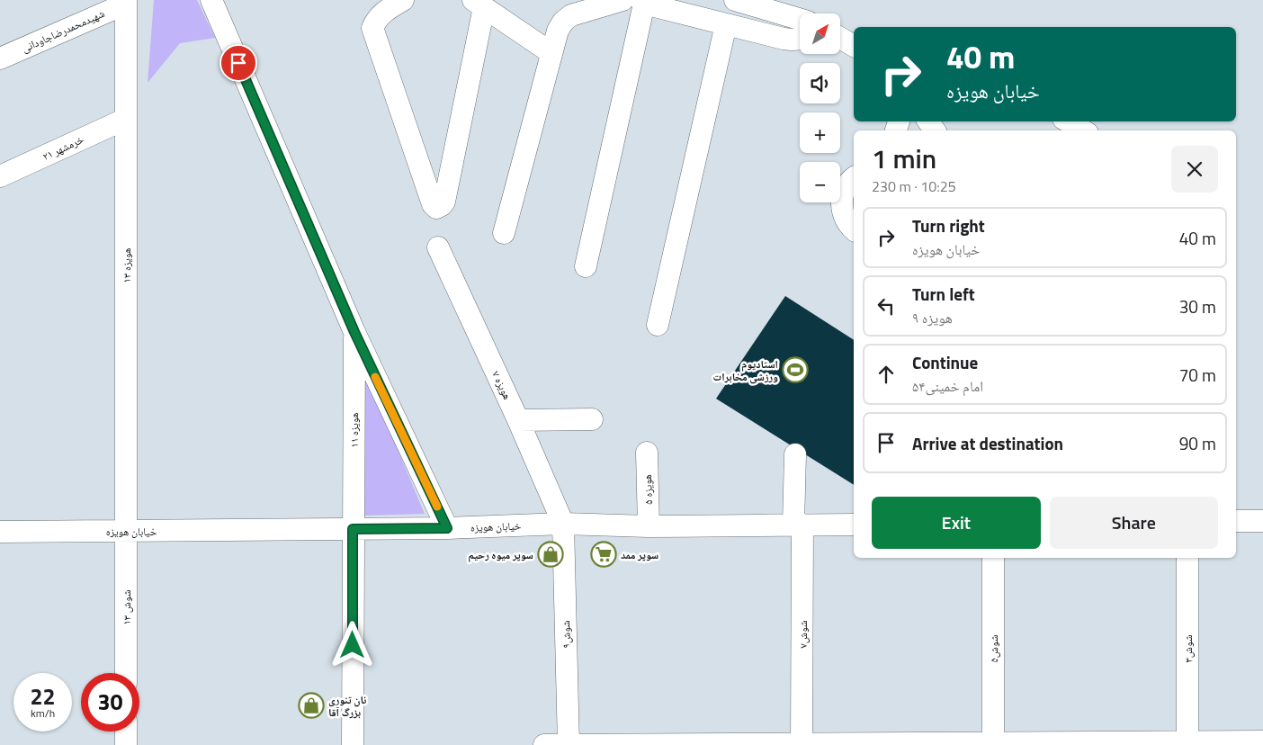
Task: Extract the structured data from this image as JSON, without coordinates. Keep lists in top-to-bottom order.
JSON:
{
  "streets": {
    "street": [
      "شهیدمحمدرضاجاودانی",
      "خرمشهر ۲۱",
      "هویزه ۱۳",
      "هویزه ۷",
      "هویزه ۱۱",
      "هویزه ۵",
      "خیابان هویزه",
      "شوش ۱۳",
      "شوش۹",
      "شوش۷",
      "شوش۵",
      "شوش۳"
    ]
  },
  "crossings": [
    ["شهیدمحمدرضاجاودانی", "هویزه ۱۳"],
    ["خرمشهر ۲۱", "هویزه ۱۳"],
    ["هویزه ۱۳", "خیابان هویزه"],
    ["هویزه ۱۳", "شوش ۱۳"],
    ["هویزه ۷", "خیابان هویزه"],
    ["هویزه ۷", "شوش۹"],
    ["هویزه ۱۱", "خیابان هویزه"],
    ["هویزه ۵", "خیابان هویزه"],
    ["خیابان هویزه", "شوش ۱۳"],
    ["خیابان هویزه", "شوش۹"],
    ["خیابان هویزه", "شوش۷"]
  ],
  "places": {
    "sports": ["استادیوم ورزشی مخابرات"],
    "shop": ["سوپر میوه رحیم", "نان تنوری بزرگ آقا"],
    "supermarket": ["سوپر ممد"]
  },
  "north": "top right",
  "page": {
    "map_buttons": ["+", "−"],
    "turn": ["40 m", "خیابان هویزه"],
    "heading": ["1 min", "230 m · 10:25"],
    "list": [
      {
        "name": "Turn right",
        "note": "خیابان هویزه",
        "value": "40 m"
      },
      {
        "name": "Turn left",
        "note": "هویزه ۹",
        "value": "30 m"
      },
      {
        "name": "Continue",
        "note": "امام خمینی۵۴",
        "value": "70 m"
      },
      {
        "name": "Arrive at destination",
        "value": "90 m"
      }
    ],
    "buttons": ["Exit", "Share"],
    "speed": "22 km/h",
    "limit": "30"
  }
}
